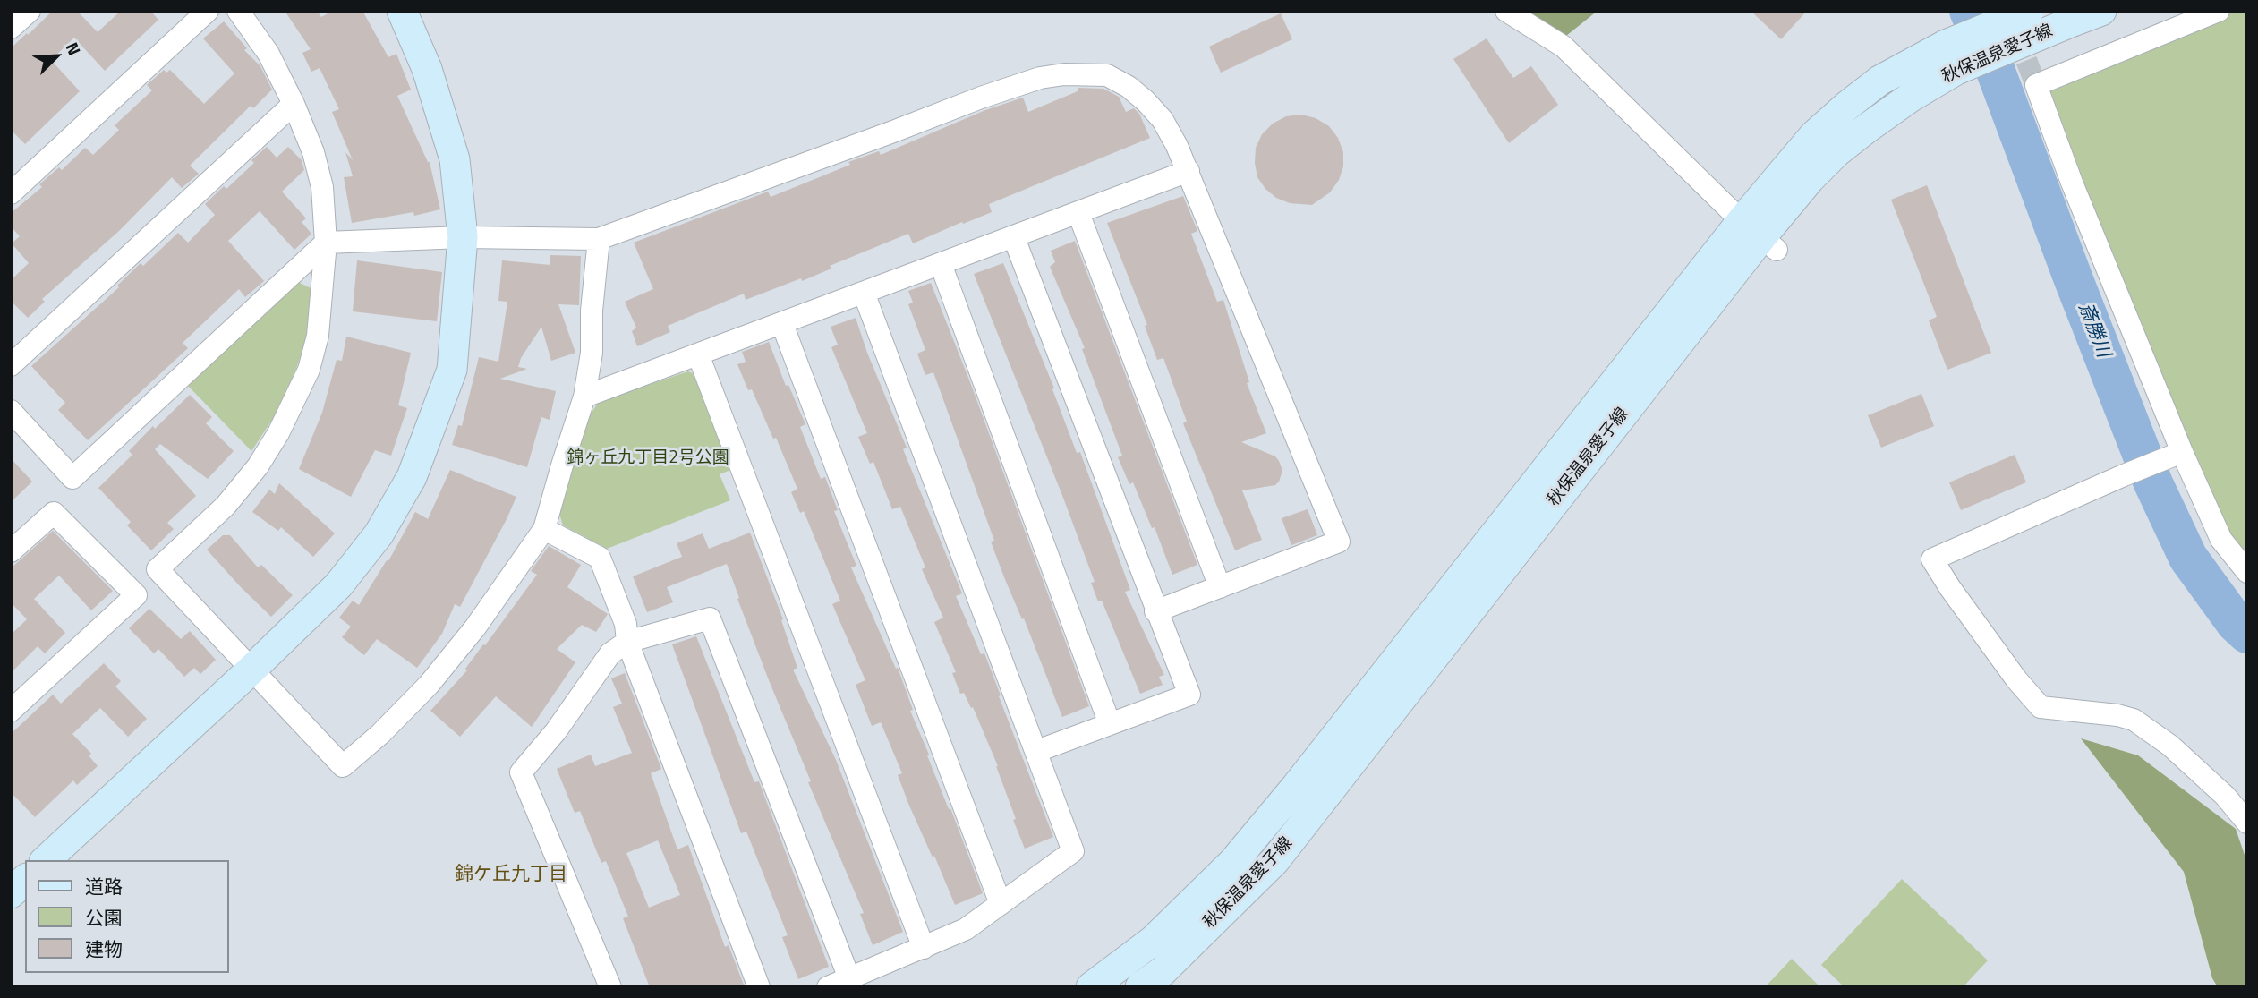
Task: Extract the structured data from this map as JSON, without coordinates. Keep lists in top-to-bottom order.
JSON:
{
  "streets": {
    "main road": ["秋保温泉愛子線"]
  },
  "districts": ["錦ケ丘九丁目"],
  "water": ["斎勝川"],
  "parks": ["錦ヶ丘九丁目2号公園"],
  "legend": ["道路", "公園", "建物"],
  "north": "top right"
}
